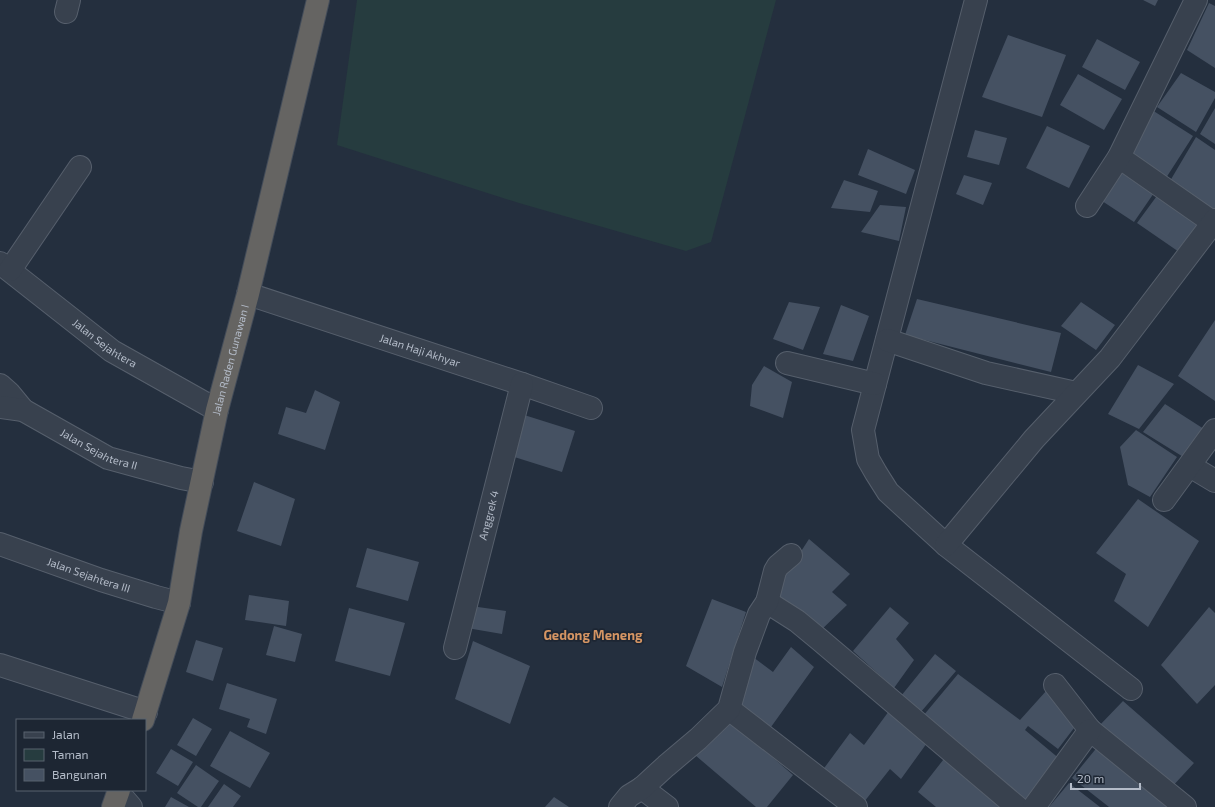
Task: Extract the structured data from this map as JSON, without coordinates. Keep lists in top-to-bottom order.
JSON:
{
  "streets": {
    "highway": ["Jalan Raden Gunawan I"],
    "street": [
      "Jalan Sejahtera",
      "Jalan Haji Akhyar",
      "Jalan Sejahtera II",
      "Anggrek 4",
      "Jalan Sejahtera III"
    ]
  },
  "crossings": [
    ["Jalan Sejahtera", "Jalan Raden Gunawan I"],
    ["Jalan Haji Akhyar", "Jalan Raden Gunawan I"],
    ["Jalan Haji Akhyar", "Anggrek 4"],
    ["Jalan Raden Gunawan I", "Jalan Sejahtera II"],
    ["Jalan Raden Gunawan I", "Jalan Sejahtera III"]
  ],
  "districts": ["Gedong Meneng"],
  "legend": ["Jalan", "Taman", "Bangunan"],
  "scale_bar": "20 m"
}
